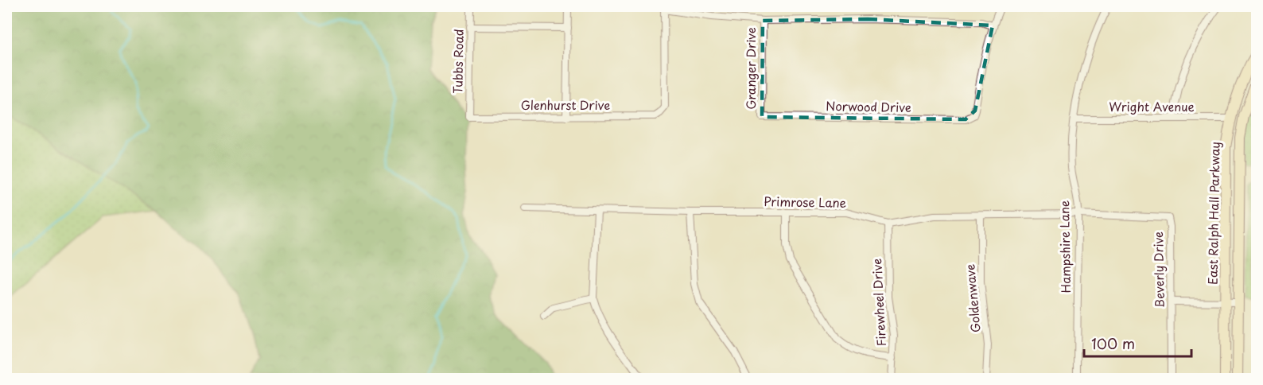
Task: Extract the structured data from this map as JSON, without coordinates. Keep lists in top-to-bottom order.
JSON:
{
  "streets": {
    "main road": ["East Ralph Hall Parkway"],
    "street": [
      "Tubbs Road",
      "Granger Drive",
      "Glenhurst Drive",
      "Norwood Drive",
      "Wright Avenue",
      "Primrose Lane",
      "Hampshire Lane",
      "Beverly Drive",
      "Goldenwave",
      "Firewheel Drive"
    ]
  },
  "crossings": [
    ["Tubbs Road", "Glenhurst Drive"],
    ["Granger Drive", "Norwood Drive"],
    ["Wright Avenue", "East Ralph Hall Parkway"],
    ["Wright Avenue", "Hampshire Lane"],
    ["Primrose Lane", "Hampshire Lane"],
    ["Primrose Lane", "Beverly Drive"],
    ["Primrose Lane", "Goldenwave"],
    ["Primrose Lane", "Firewheel Drive"]
  ],
  "scale_bar": "100 m"
}
